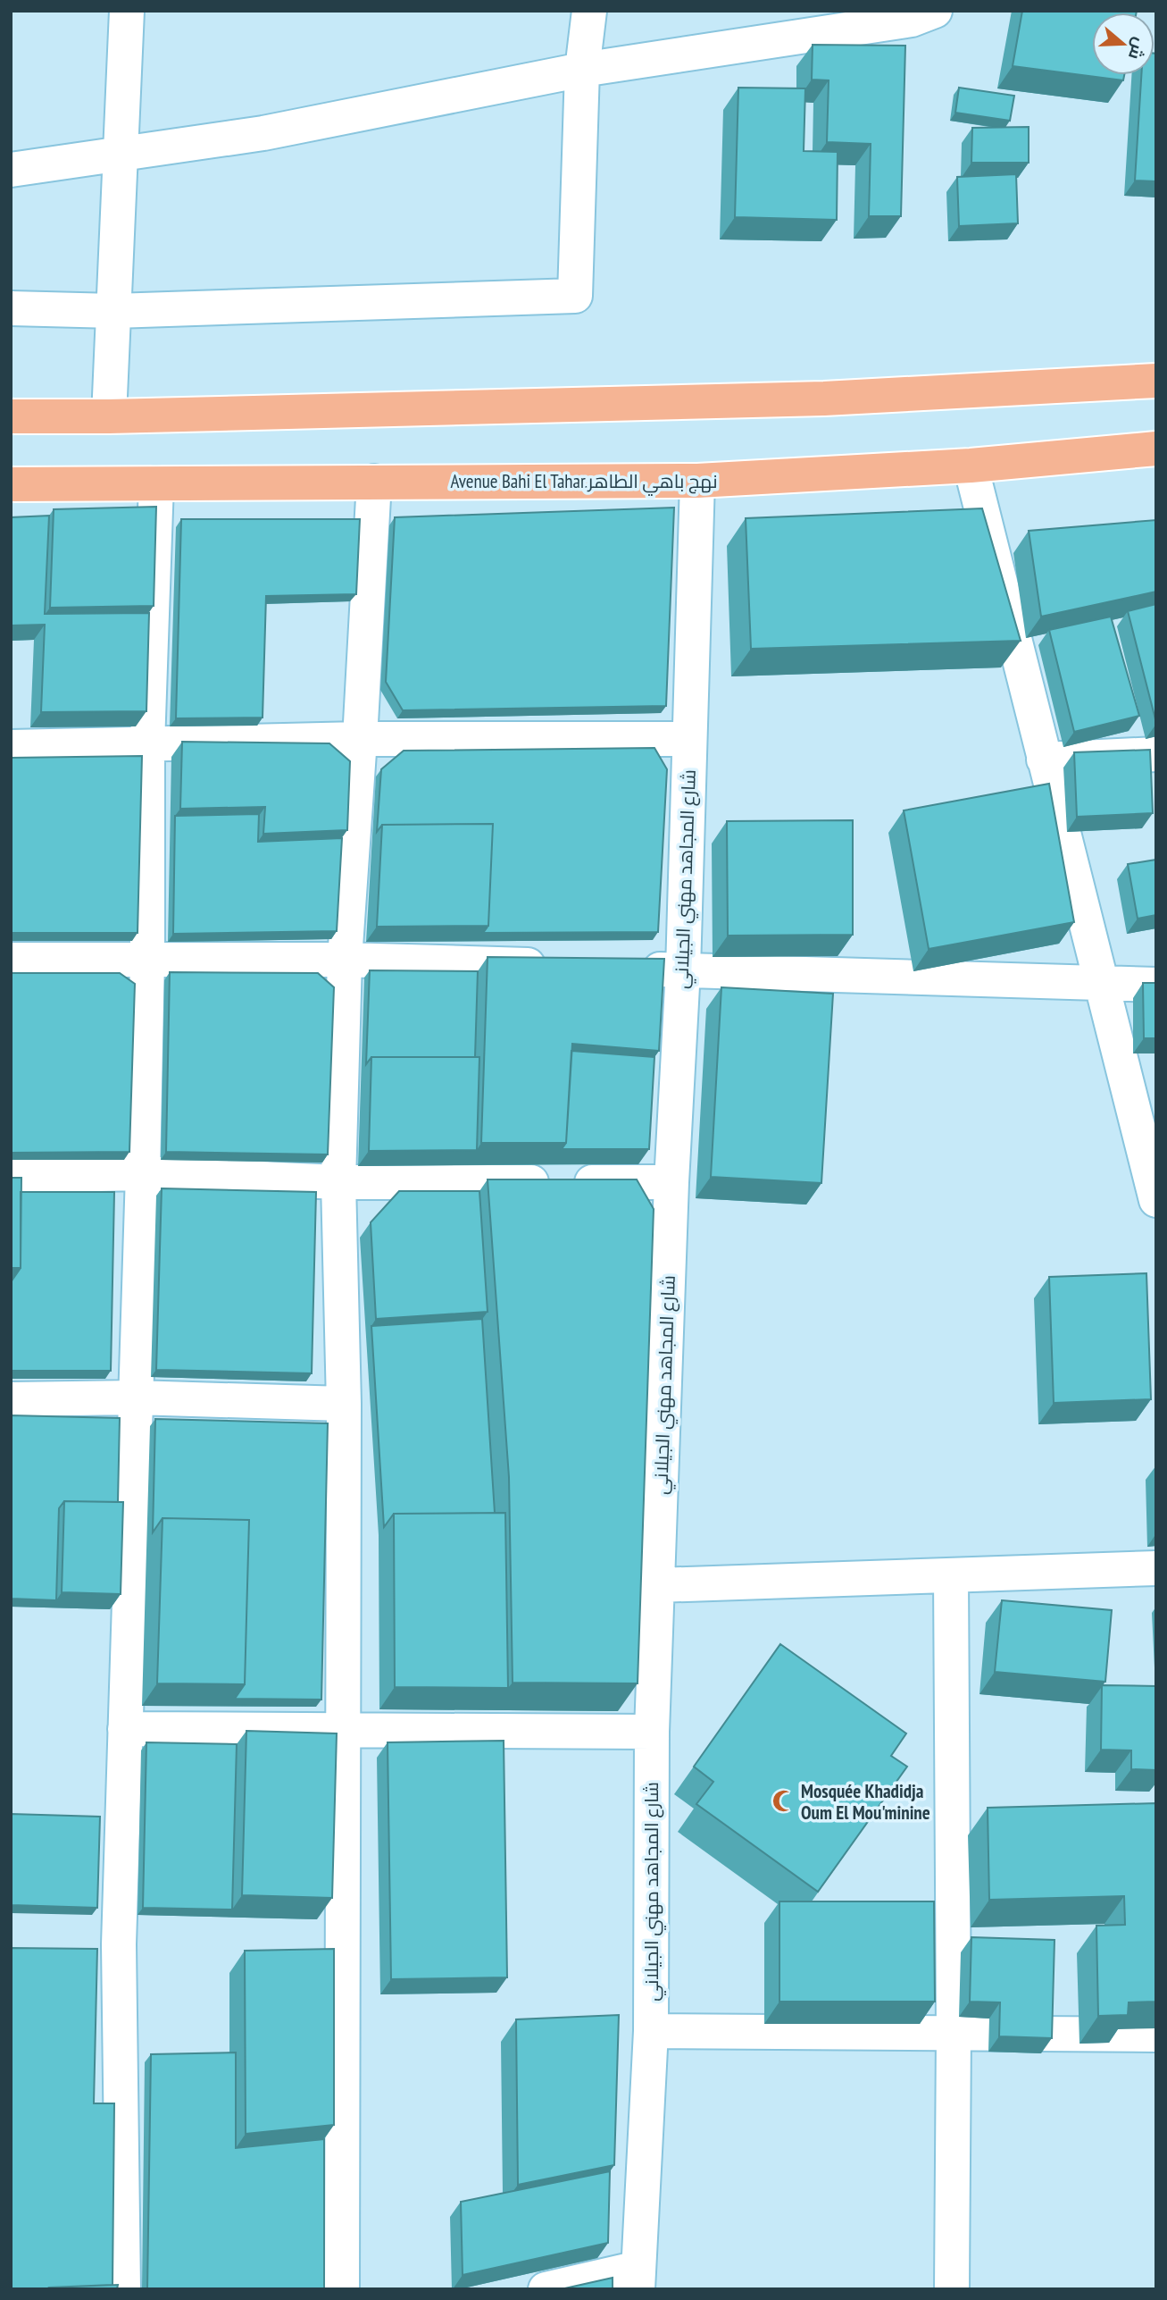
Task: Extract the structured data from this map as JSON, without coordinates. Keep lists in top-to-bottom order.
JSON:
{
  "streets": {
    "main road": ["Avenue Bahi El Tahar,نهج باهي الطاهر"],
    "street": ["شارع المجاهد مهني الجيلاني"]
  },
  "crossings": [
    ["Avenue Bahi El Tahar,نهج باهي الطاهر", "شارع المجاهد مهني الجيلاني"]
  ],
  "places": {
    "mosque": ["Mosquée Khadidja Oum El Mou'minine"]
  },
  "north": "right"
}
